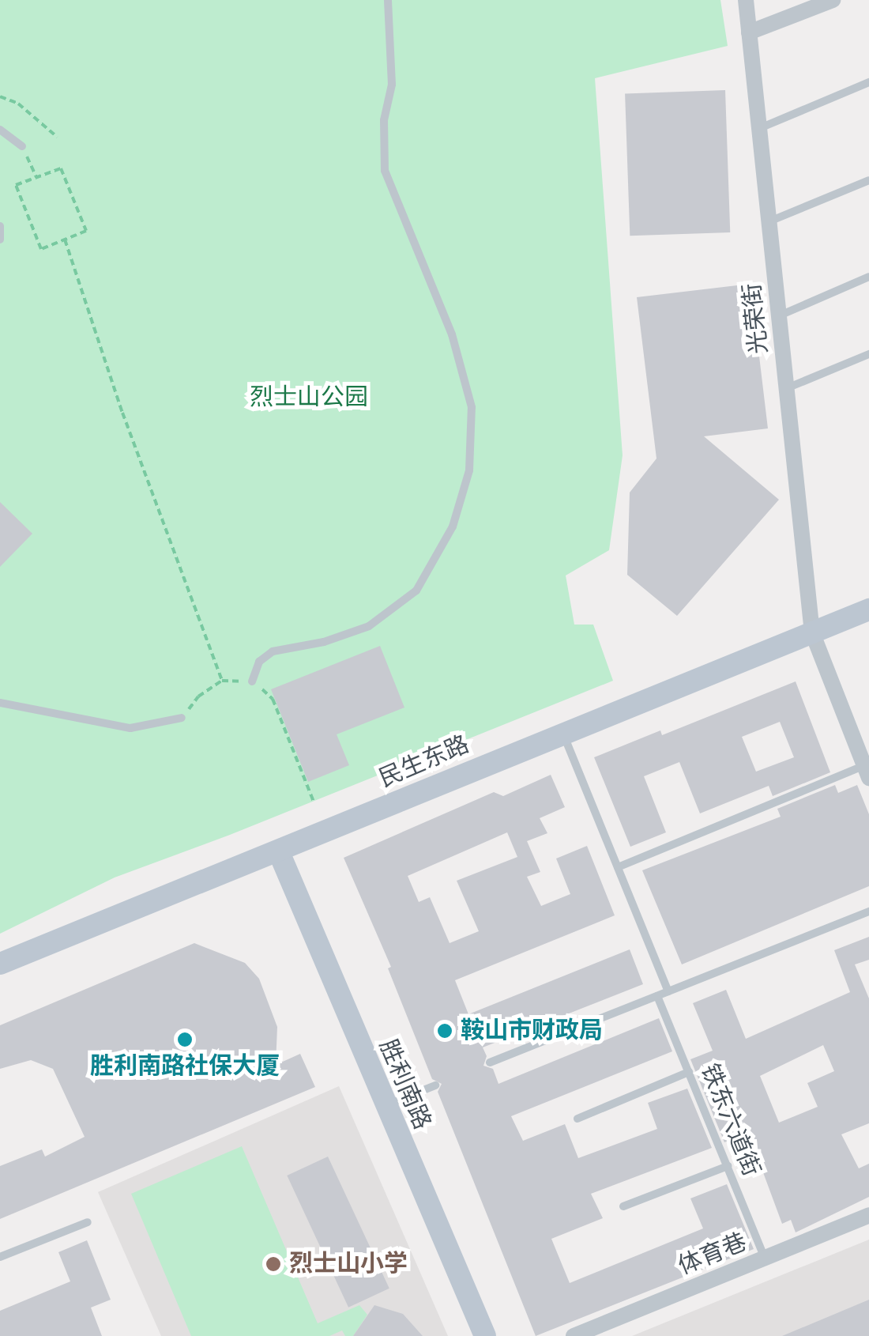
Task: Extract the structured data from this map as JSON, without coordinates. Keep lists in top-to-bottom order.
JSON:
{
  "streets": {
    "main road": ["民生东路", "胜利南路"],
    "street": ["光荣街", "体育巷"],
    "lane": ["铁东六道街"]
  },
  "crossings": [
    ["光荣街", "民生东路"],
    ["民生东路", "胜利南路"],
    ["铁东六道街", "体育巷"]
  ],
  "parks": ["烈士山公园"],
  "places": ["鞍山市财政局", "胜利南路社保大厦", "烈士山小学"]
}
